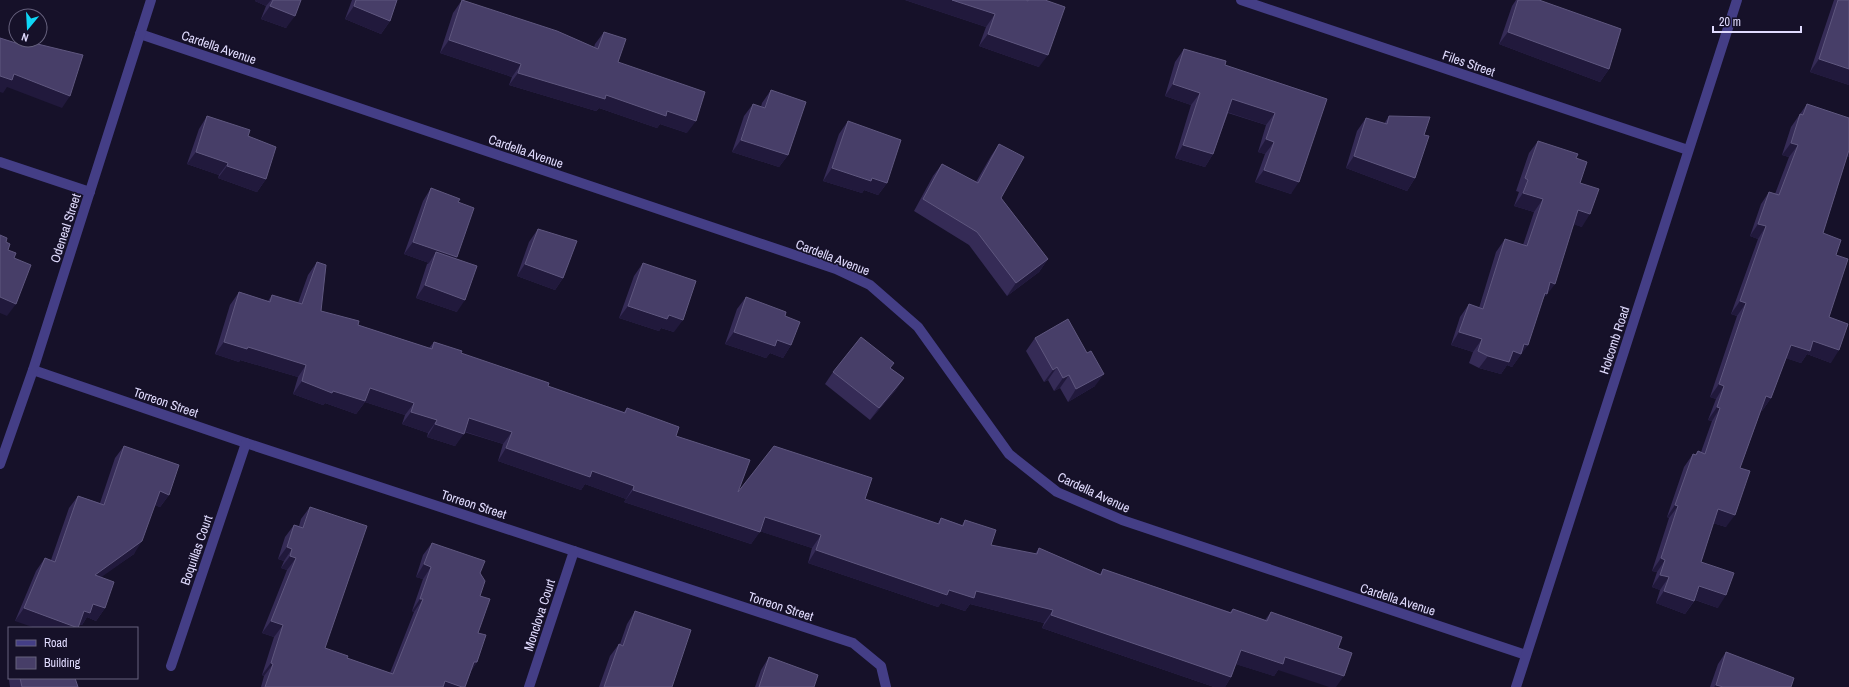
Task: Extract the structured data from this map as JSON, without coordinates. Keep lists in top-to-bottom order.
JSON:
{
  "streets": {
    "street": [
      "Cardella Avenue",
      "Files Street",
      "Odeneal Street",
      "Holcomb Road",
      "Torreon Street",
      "Boquillas Court",
      "Monclova Court"
    ]
  },
  "crossings": [
    ["Cardella Avenue", "Odeneal Street"],
    ["Cardella Avenue", "Holcomb Road"],
    ["Files Street", "Holcomb Road"],
    ["Odeneal Street", "Torreon Street"],
    ["Torreon Street", "Boquillas Court"],
    ["Torreon Street", "Monclova Court"]
  ],
  "legend": ["Road", "Building"],
  "scale_bar": "20 m",
  "north": "bottom"
}
